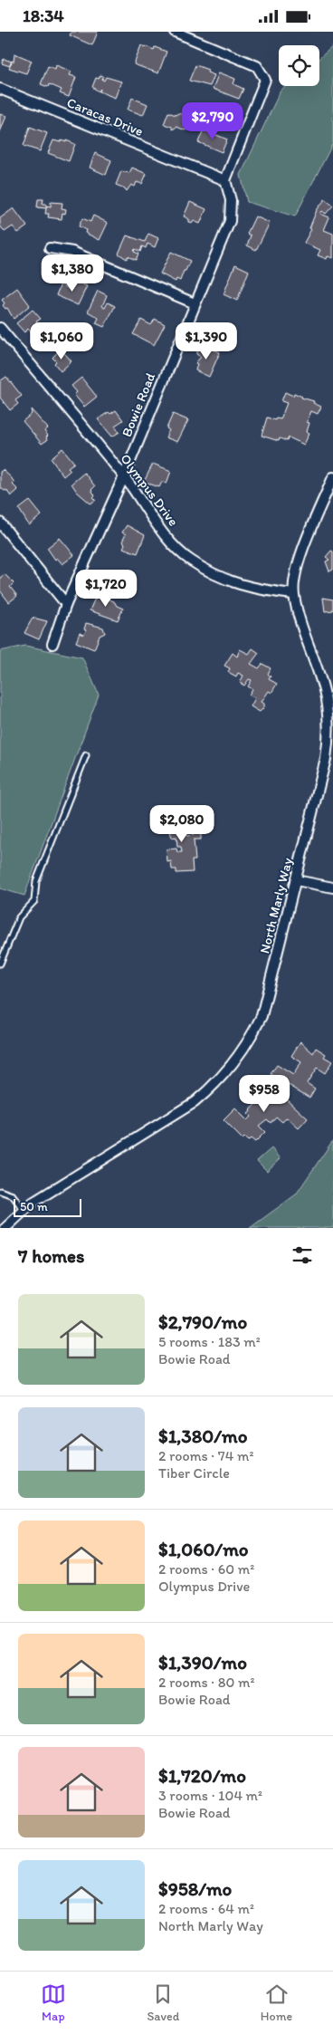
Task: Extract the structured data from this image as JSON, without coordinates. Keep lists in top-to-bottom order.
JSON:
{
  "streets": {
    "street": [
      "Caracas Drive",
      "Bowie Road",
      "Olympus Drive",
      "North Marly Way"
    ]
  },
  "crossings": [
    ["Caracas Drive", "Bowie Road"],
    ["Bowie Road", "Olympus Drive"],
    ["Olympus Drive", "North Marly Way"]
  ],
  "scale_bar": "50 m",
  "page": {
    "status": "18:34",
    "price": [
      "$2,790",
      "$1,380",
      "$1,060",
      "$1,390",
      "$1,720",
      "$2,080",
      "$958"
    ],
    "scale": "50 m",
    "heading": "7 homes",
    "list": [
      {
        "name": "$2,790/mo",
        "note": "5 rooms · 183 m² · Bowie Road"
      },
      {
        "name": "$1,380/mo",
        "note": "2 rooms · 74 m² · Tiber Circle"
      },
      {
        "name": "$1,060/mo",
        "note": "2 rooms · 60 m² · Olympus Drive"
      },
      {
        "name": "$1,390/mo",
        "note": "2 rooms · 80 m² · Bowie Road"
      },
      {
        "name": "$1,720/mo",
        "note": "3 rooms · 104 m² · Bowie Road"
      },
      {
        "name": "$958/mo",
        "note": "2 rooms · 64 m² · North Marly Way"
      }
    ],
    "tabs": ["Map", "Saved", "Home"]
  }
}
